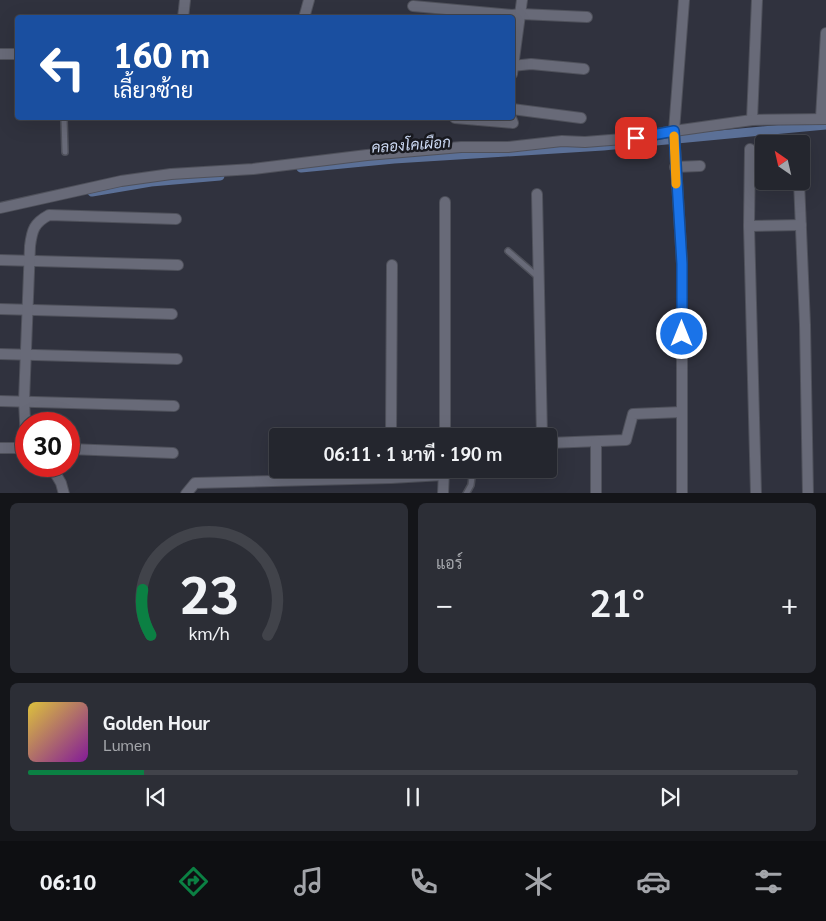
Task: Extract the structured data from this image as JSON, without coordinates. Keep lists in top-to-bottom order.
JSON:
{
  "water": ["คลองโคเผือก"],
  "north": "top left",
  "page": {
    "turn": ["160 m", "เลี้ยวซ้าย"],
    "limit": "30",
    "trip": "06:11 · 1 นาที · 190 m",
    "tile": "แอร์",
    "heat": ["−", "21°", "+"],
    "song": ["Golden Hour", "Lumen"],
    "tabs": "06:10",
    "gauge": ["23", "km/h"]
  }
}
